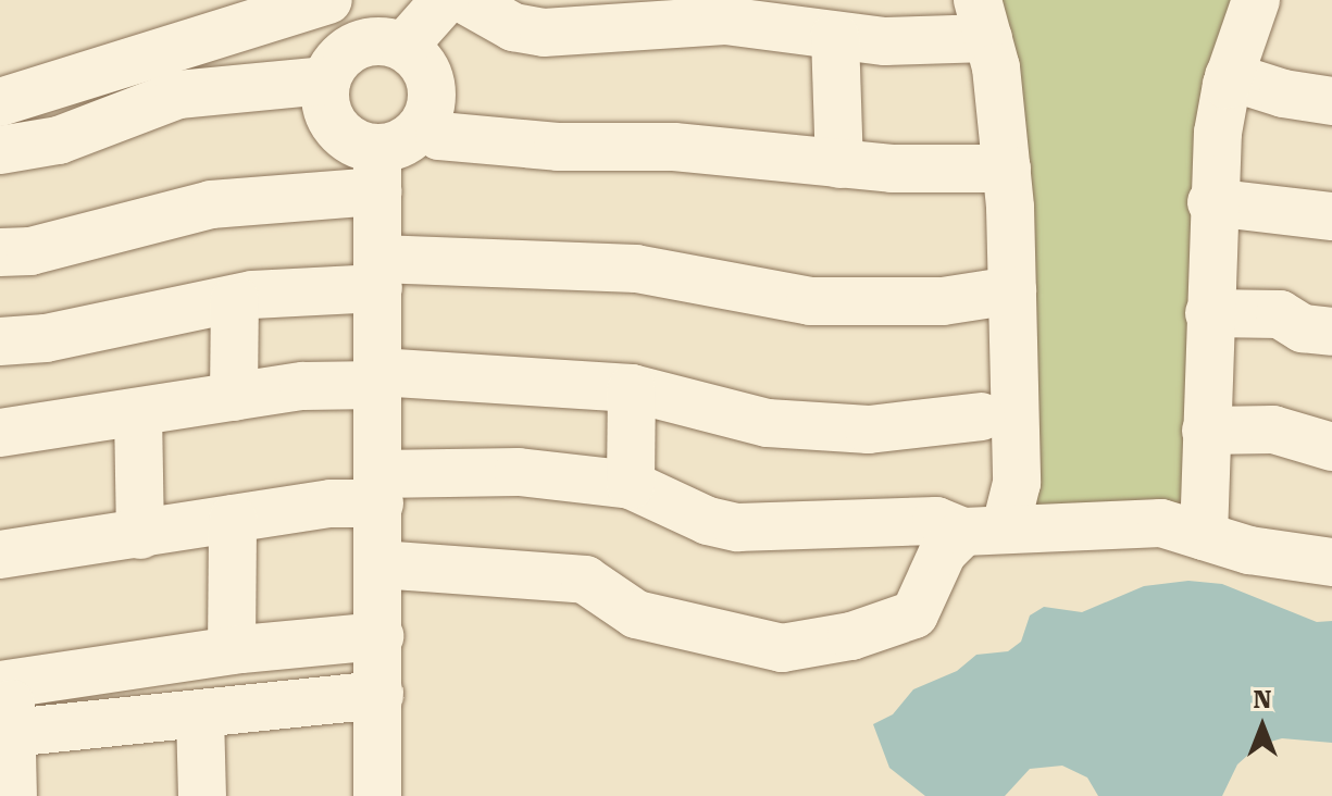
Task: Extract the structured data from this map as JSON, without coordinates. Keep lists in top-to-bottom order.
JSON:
{
  "north": "top"
}
